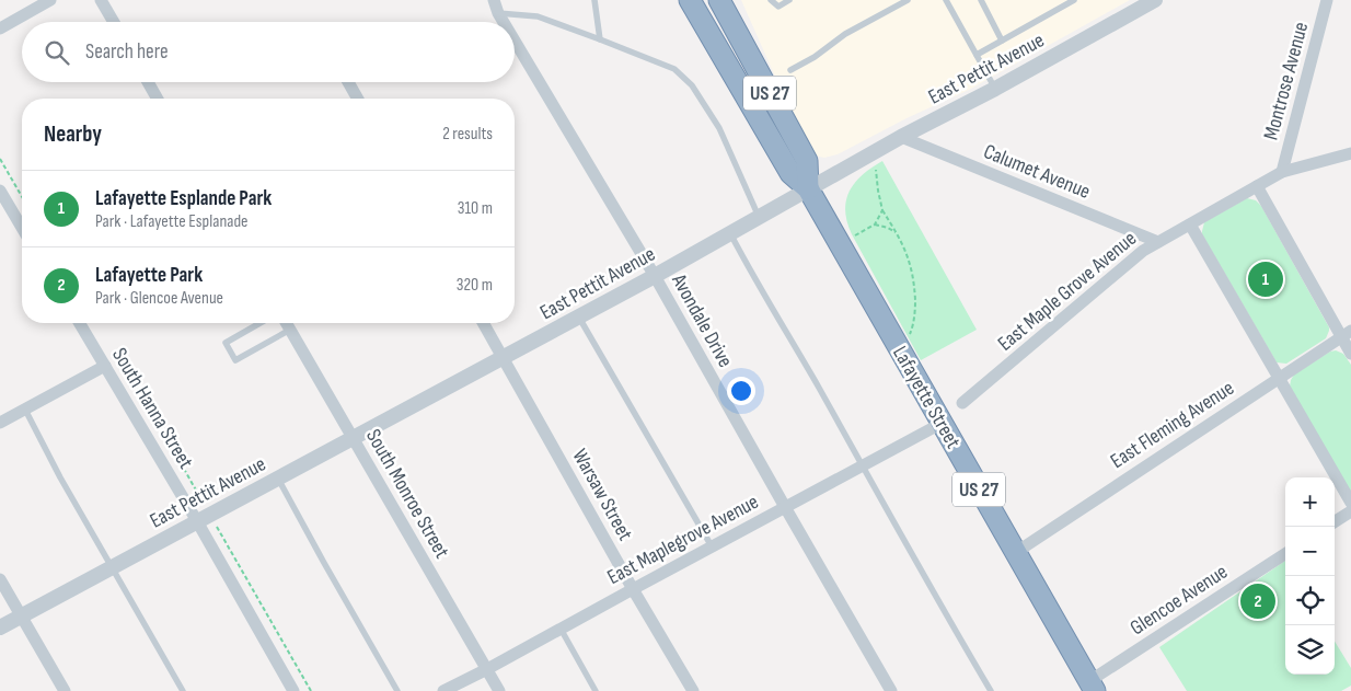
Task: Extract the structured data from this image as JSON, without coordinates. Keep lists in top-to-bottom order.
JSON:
{
  "streets": {
    "highway": ["US 27", "Lafayette Street"],
    "street": [
      "East Pettit Avenue",
      "Montrose Avenue",
      "Calumet Avenue",
      "East Maple Grove Avenue",
      "Avondale Drive",
      "South Hanna Street",
      "East Fleming Avenue",
      "South Monroe Street",
      "Warsaw Street",
      "East Maplegrove Avenue",
      "Glencoe Avenue"
    ]
  },
  "crossings": [
    ["East Pettit Avenue", "Calumet Avenue"],
    ["East Pettit Avenue", "Avondale Drive"],
    ["East Pettit Avenue", "Lafayette Street"],
    ["East Pettit Avenue", "South Hanna Street"],
    ["East Pettit Avenue", "South Monroe Street"],
    ["East Pettit Avenue", "Warsaw Street"],
    ["Montrose Avenue", "East Maple Grove Avenue"],
    ["Calumet Avenue", "East Maple Grove Avenue"],
    ["Avondale Drive", "East Maplegrove Avenue"],
    ["Lafayette Street", "East Fleming Avenue"],
    ["Lafayette Street", "East Maplegrove Avenue"],
    ["Lafayette Street", "Glencoe Avenue"],
    ["South Monroe Street", "East Maplegrove Avenue"],
    ["Warsaw Street", "East Maplegrove Avenue"]
  ],
  "page": {
    "search": "Search here",
    "heading": ["Nearby", "2 results"],
    "list": [
      {
        "mark": "1",
        "name": "Lafayette Esplande Park",
        "note": "Park · Lafayette Esplanade",
        "value": "310 m"
      },
      {
        "mark": "2",
        "name": "Lafayette Park",
        "note": "Park · Glencoe Avenue",
        "value": "320 m"
      }
    ],
    "pins": ["1", "2"],
    "map_buttons": ["+", "−"]
  }
}
